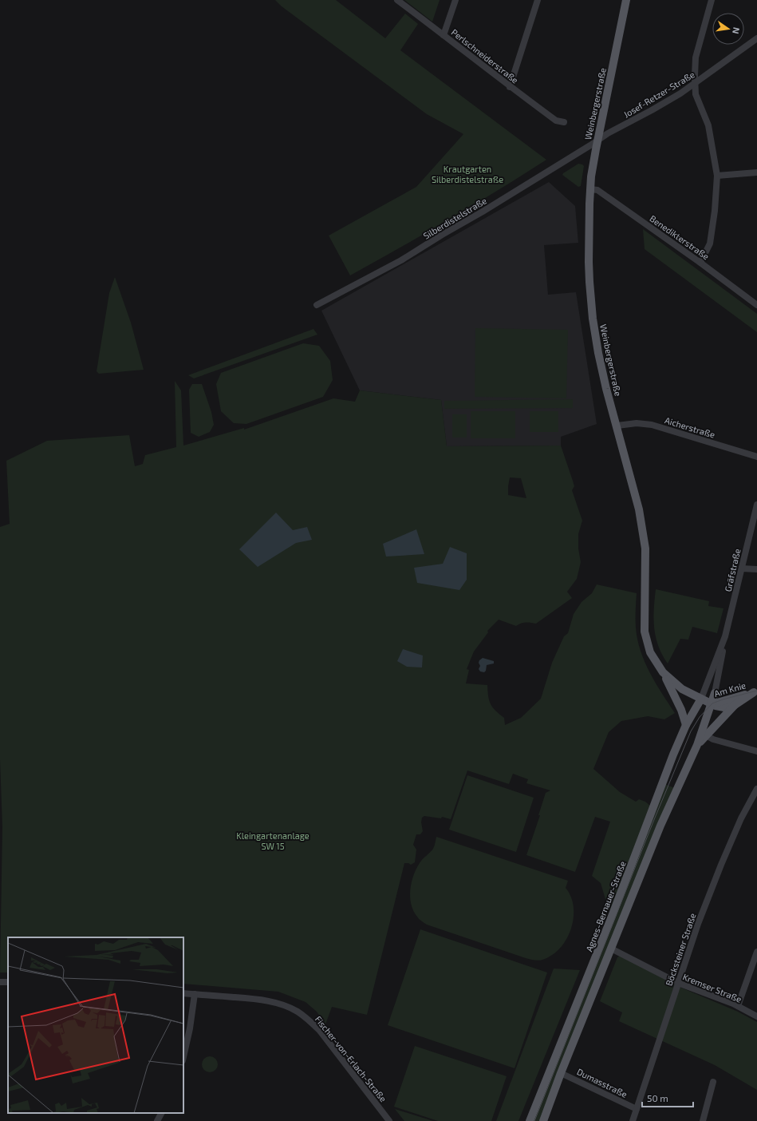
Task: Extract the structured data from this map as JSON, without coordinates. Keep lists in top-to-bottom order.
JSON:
{
  "streets": {
    "main road": ["Weinbergerstraße", "Am Knie", "Agnes-Bernauer-Straße"],
    "street": [
      "Perlschneiderstraße",
      "Josef-Retzer-Straße",
      "Silberdistelstraße",
      "Benedikterstraße",
      "Aicherstraße",
      "Gräfstraße",
      "Böcksteiner Straße",
      "Kremser Straße",
      "Fischer-von-Erlach-Straße",
      "Dumasstraße"
    ]
  },
  "crossings": [
    ["Josef-Retzer-Straße", "Weinbergerstraße"],
    ["Josef-Retzer-Straße", "Silberdistelstraße"],
    ["Weinbergerstraße", "Silberdistelstraße"],
    ["Weinbergerstraße", "Benedikterstraße"],
    ["Weinbergerstraße", "Aicherstraße"],
    ["Weinbergerstraße", "Gräfstraße"],
    ["Weinbergerstraße", "Am Knie"],
    ["Weinbergerstraße", "Agnes-Bernauer-Straße"],
    ["Gräfstraße", "Am Knie"],
    ["Gräfstraße", "Agnes-Bernauer-Straße"],
    ["Am Knie", "Agnes-Bernauer-Straße"],
    ["Böcksteiner Straße", "Kremser Straße"],
    ["Böcksteiner Straße", "Dumasstraße"]
  ],
  "parks": ["Krautgarten Silberdistelstraße", "Kleingartenanlage SW 15"],
  "scale_bar": "50 m",
  "north": "right"
}
